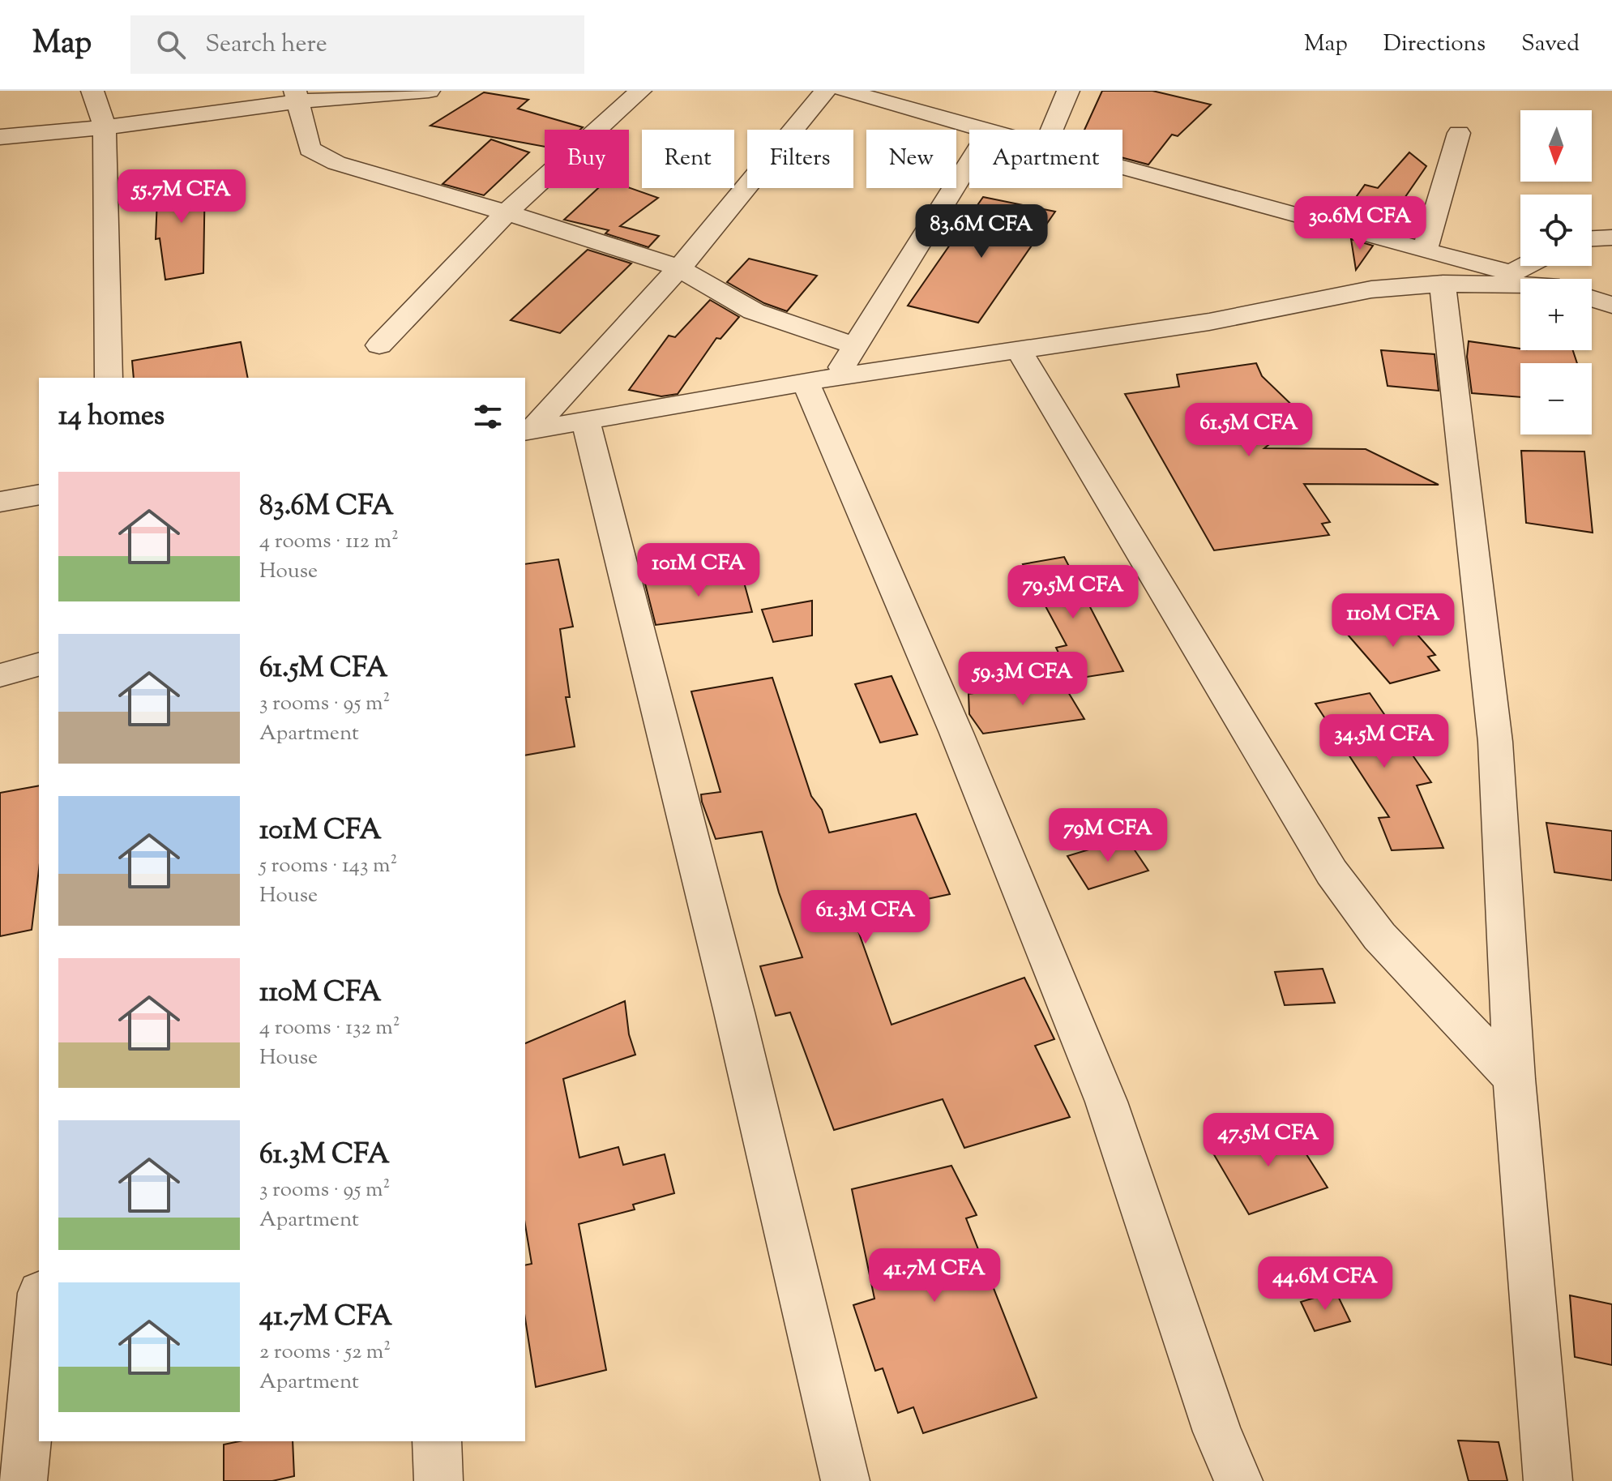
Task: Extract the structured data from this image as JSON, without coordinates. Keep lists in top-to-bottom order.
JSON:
{
  "north": "bottom",
  "page": {
    "header": "Map",
    "search": "Search here",
    "nav": ["Map", "Directions", "Saved"],
    "map_buttons": ["+", "−"],
    "chip": [
      "Buy",
      "Rent",
      "Filters",
      "New",
      "Apartment"
    ],
    "price": [
      "55.7M CFA",
      "30.6M CFA",
      "83.6M CFA",
      "61.5M CFA",
      "101M CFA",
      "79.5M CFA",
      "110M CFA",
      "59.3M CFA",
      "34.5M CFA",
      "79M CFA",
      "61.3M CFA",
      "47.5M CFA",
      "41.7M CFA",
      "44.6M CFA"
    ],
    "heading": "14 homes",
    "list": [
      {
        "name": "83.6M CFA",
        "note": "4 rooms · 112 m² · House"
      },
      {
        "name": "61.5M CFA",
        "note": "3 rooms · 95 m² · Apartment"
      },
      {
        "name": "101M CFA",
        "note": "5 rooms · 143 m² · House"
      },
      {
        "name": "110M CFA",
        "note": "4 rooms · 132 m² · House"
      },
      {
        "name": "61.3M CFA",
        "note": "3 rooms · 95 m² · Apartment"
      },
      {
        "name": "41.7M CFA",
        "note": "2 rooms · 52 m² · Apartment"
      }
    ]
  }
}
